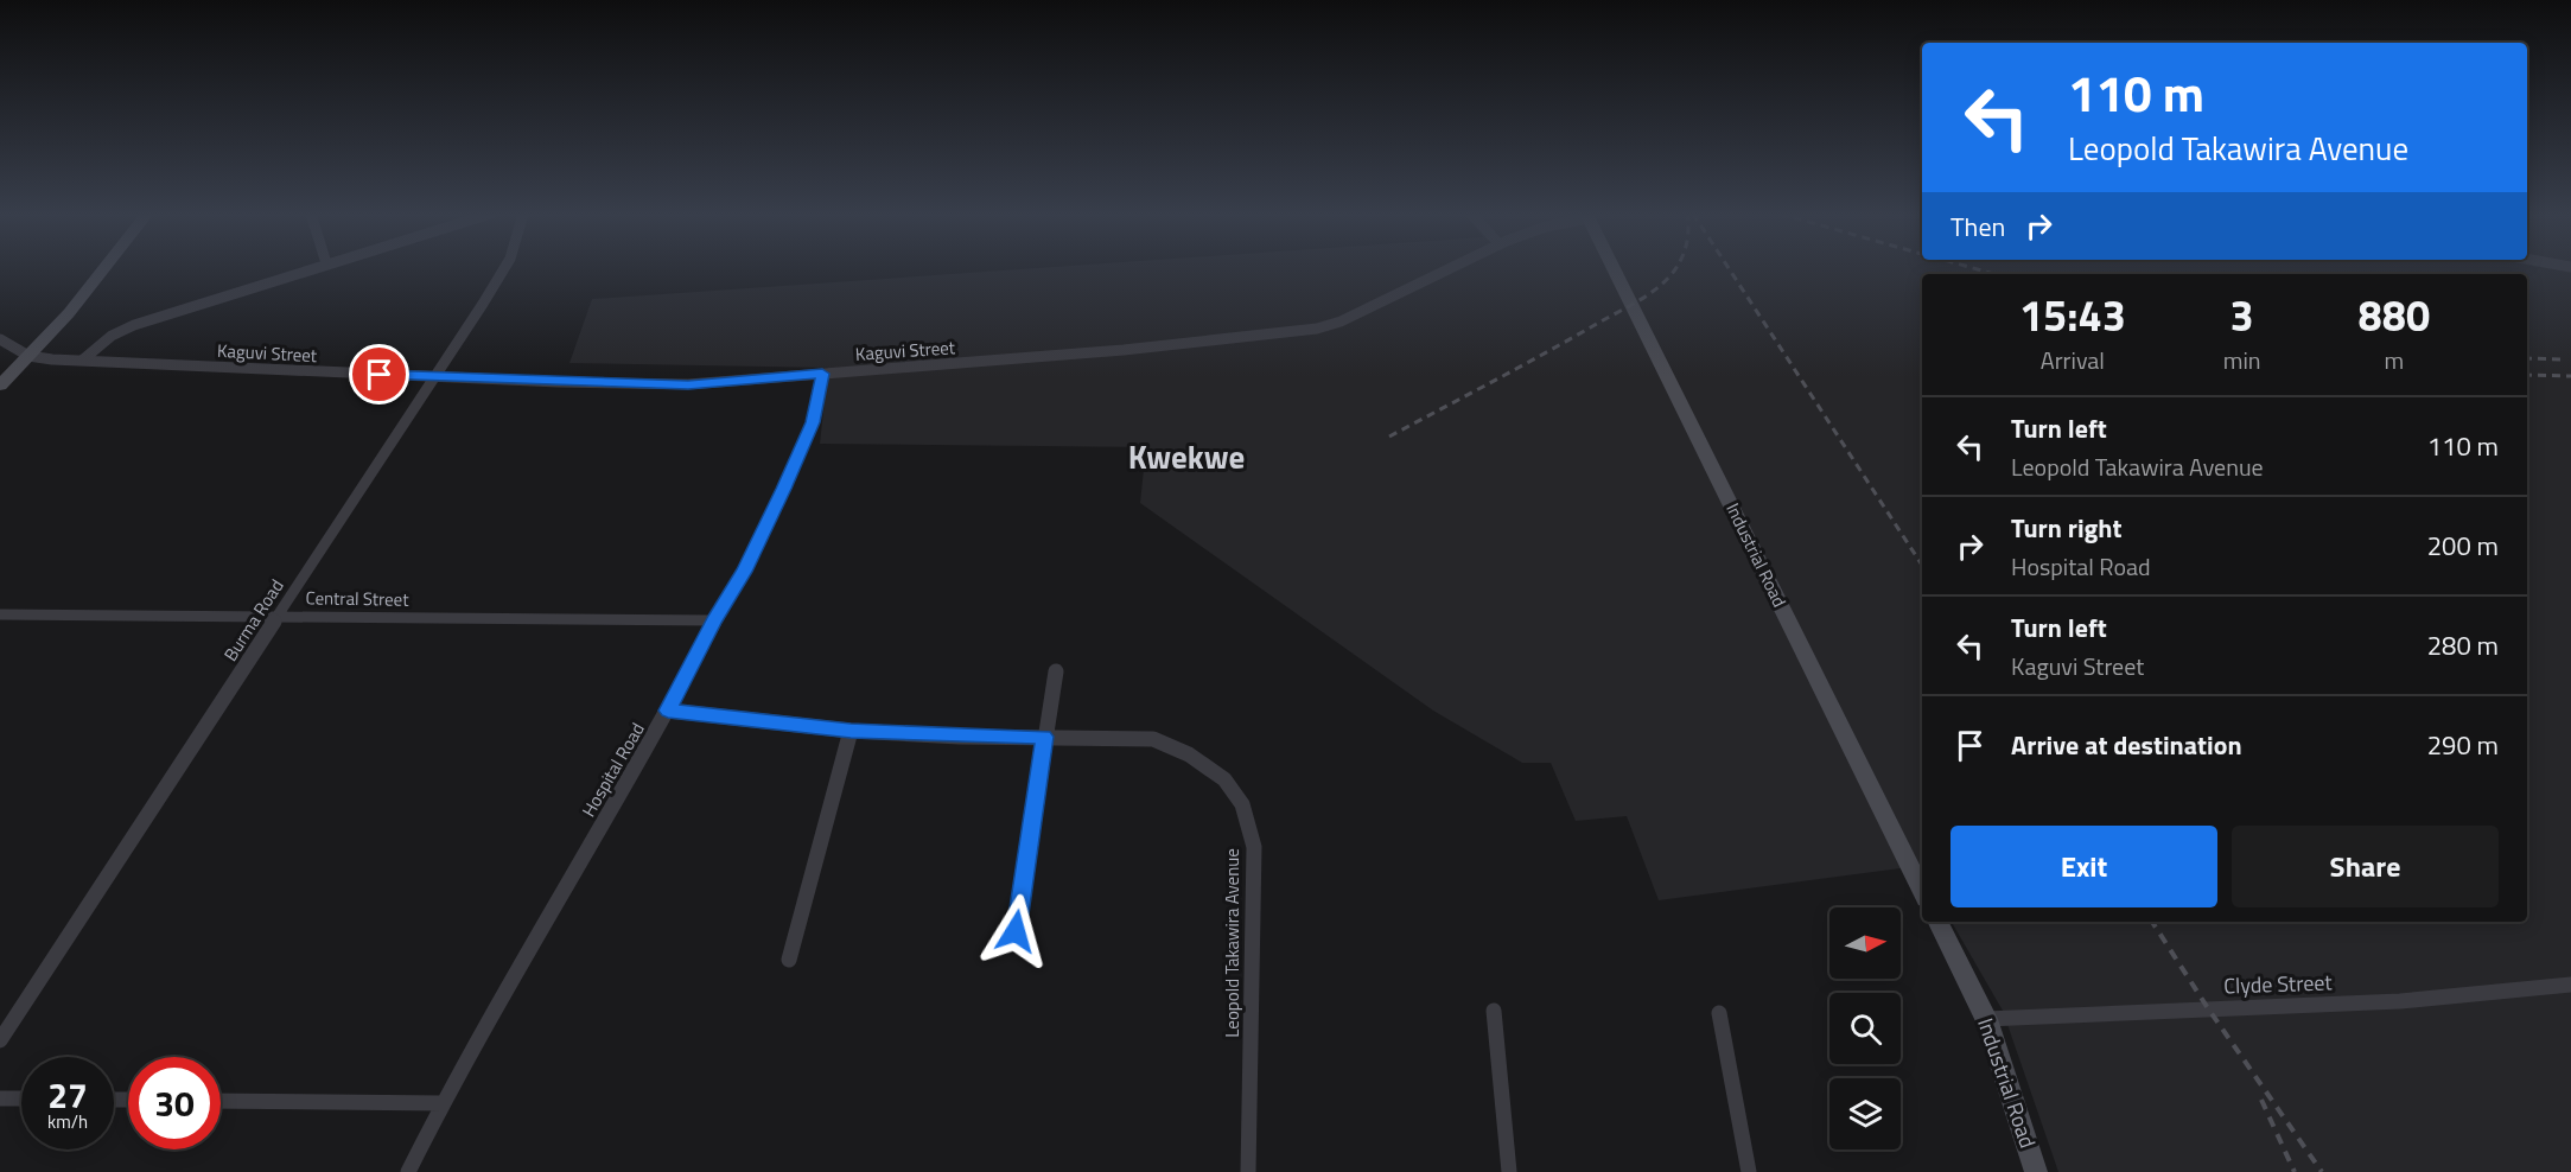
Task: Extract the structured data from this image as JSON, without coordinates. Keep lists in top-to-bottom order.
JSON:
{
  "streets": {
    "street": [
      "Kaguvi Street",
      "Industrial Road",
      "Central Street",
      "Burma Road",
      "Hospital Road",
      "Leopold Takawira Avenue",
      "Clyde Street"
    ]
  },
  "crossings": [
    ["Kaguvi Street", "Burma Road"],
    ["Kaguvi Street", "Hospital Road"],
    ["Industrial Road", "Clyde Street"],
    ["Central Street", "Burma Road"],
    ["Central Street", "Hospital Road"],
    ["Hospital Road", "Leopold Takawira Avenue"]
  ],
  "districts": ["Kwekwe"],
  "north": "right",
  "page": {
    "turn": ["110 m", "Leopold Takawira Avenue"],
    "then": "Then",
    "eta": [
      "15:43",
      "Arrival",
      "3",
      "min",
      "880",
      "m"
    ],
    "list": [
      {
        "name": "Turn left",
        "note": "Leopold Takawira Avenue",
        "value": "110 m"
      },
      {
        "name": "Turn right",
        "note": "Hospital Road",
        "value": "200 m"
      },
      {
        "name": "Turn left",
        "note": "Kaguvi Street",
        "value": "280 m"
      },
      {
        "name": "Arrive at destination",
        "value": "290 m"
      }
    ],
    "buttons": ["Exit", "Share"],
    "speed": "27 km/h",
    "limit": "30"
  }
}
